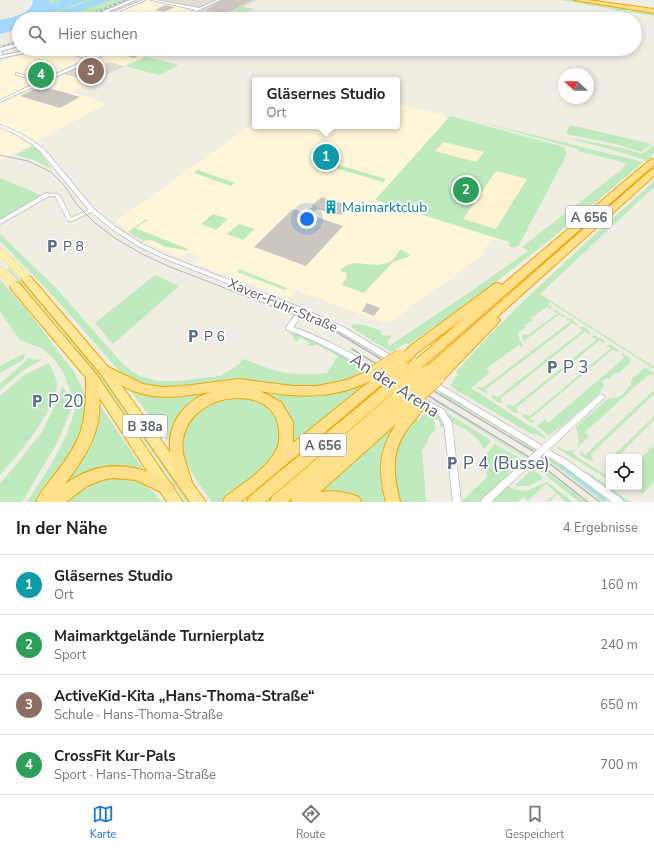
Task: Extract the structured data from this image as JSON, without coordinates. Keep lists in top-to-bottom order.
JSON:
{
  "streets": {
    "highway": ["A 656", "B 38a"],
    "street": ["Xaver-Fuhr-Straße", "An der Arena"]
  },
  "crossings": [
    ["Xaver-Fuhr-Straße", "An der Arena"]
  ],
  "places": {
    "building": ["Maimarktclub"],
    "parking": [
      "P 8",
      "P 6",
      "P 3",
      "P 20",
      "P 4 (Busse)"
    ]
  },
  "north": "left",
  "page": {
    "search": "Hier suchen",
    "pins": [
      "3",
      "4",
      "1",
      "2"
    ],
    "popup": ["Gläsernes Studio", "Ort"],
    "heading": ["In der Nähe", "4 Ergebnisse"],
    "list": [
      {
        "mark": "1",
        "name": "Gläsernes Studio",
        "note": "Ort",
        "value": "160 m"
      },
      {
        "mark": "2",
        "name": "Maimarktgelände Turnierplatz",
        "note": "Sport",
        "value": "240 m"
      },
      {
        "mark": "3",
        "name": "ActiveKid-Kita „Hans-Thoma-Straße“",
        "note": "Schule · Hans-Thoma-Straße",
        "value": "650 m"
      },
      {
        "mark": "4",
        "name": "CrossFit Kur-Pals",
        "note": "Sport · Hans-Thoma-Straße",
        "value": "700 m"
      }
    ],
    "nav": ["Karte", "Route", "Gespeichert"]
  }
}
